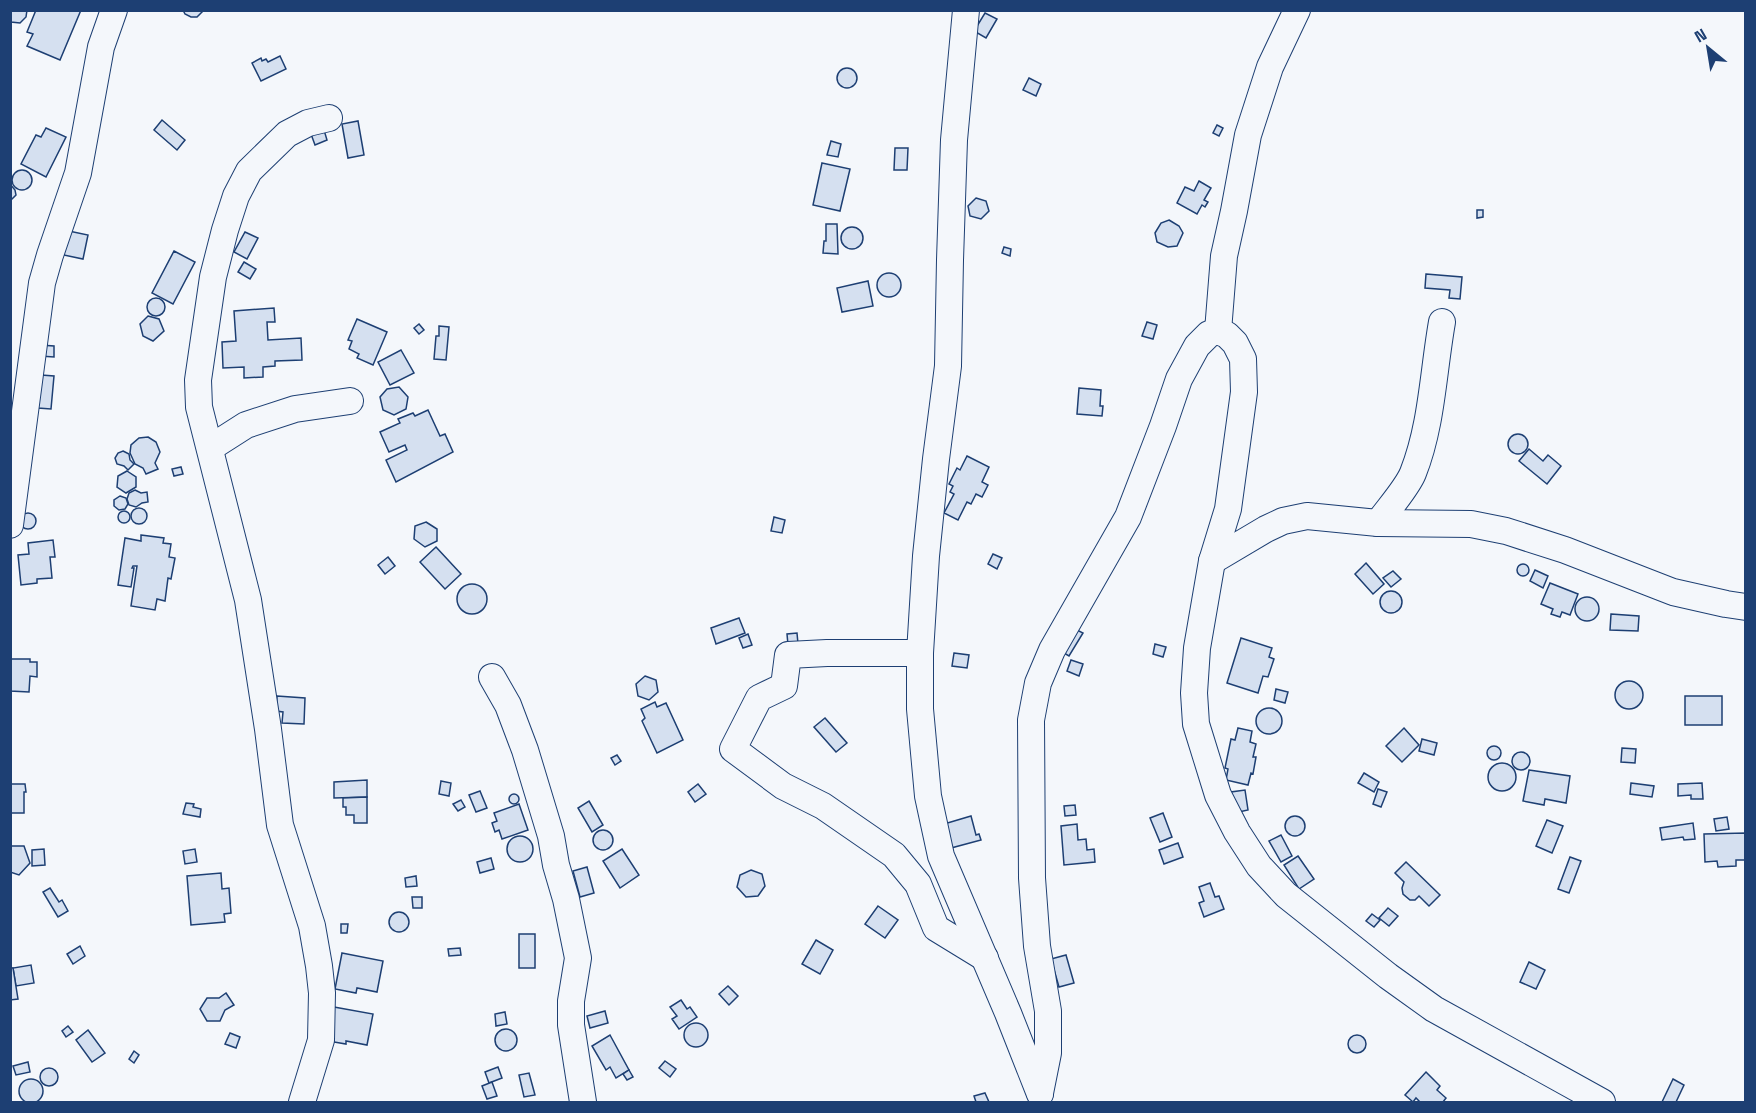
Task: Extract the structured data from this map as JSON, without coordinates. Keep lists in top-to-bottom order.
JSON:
{
  "north": "top left"
}
